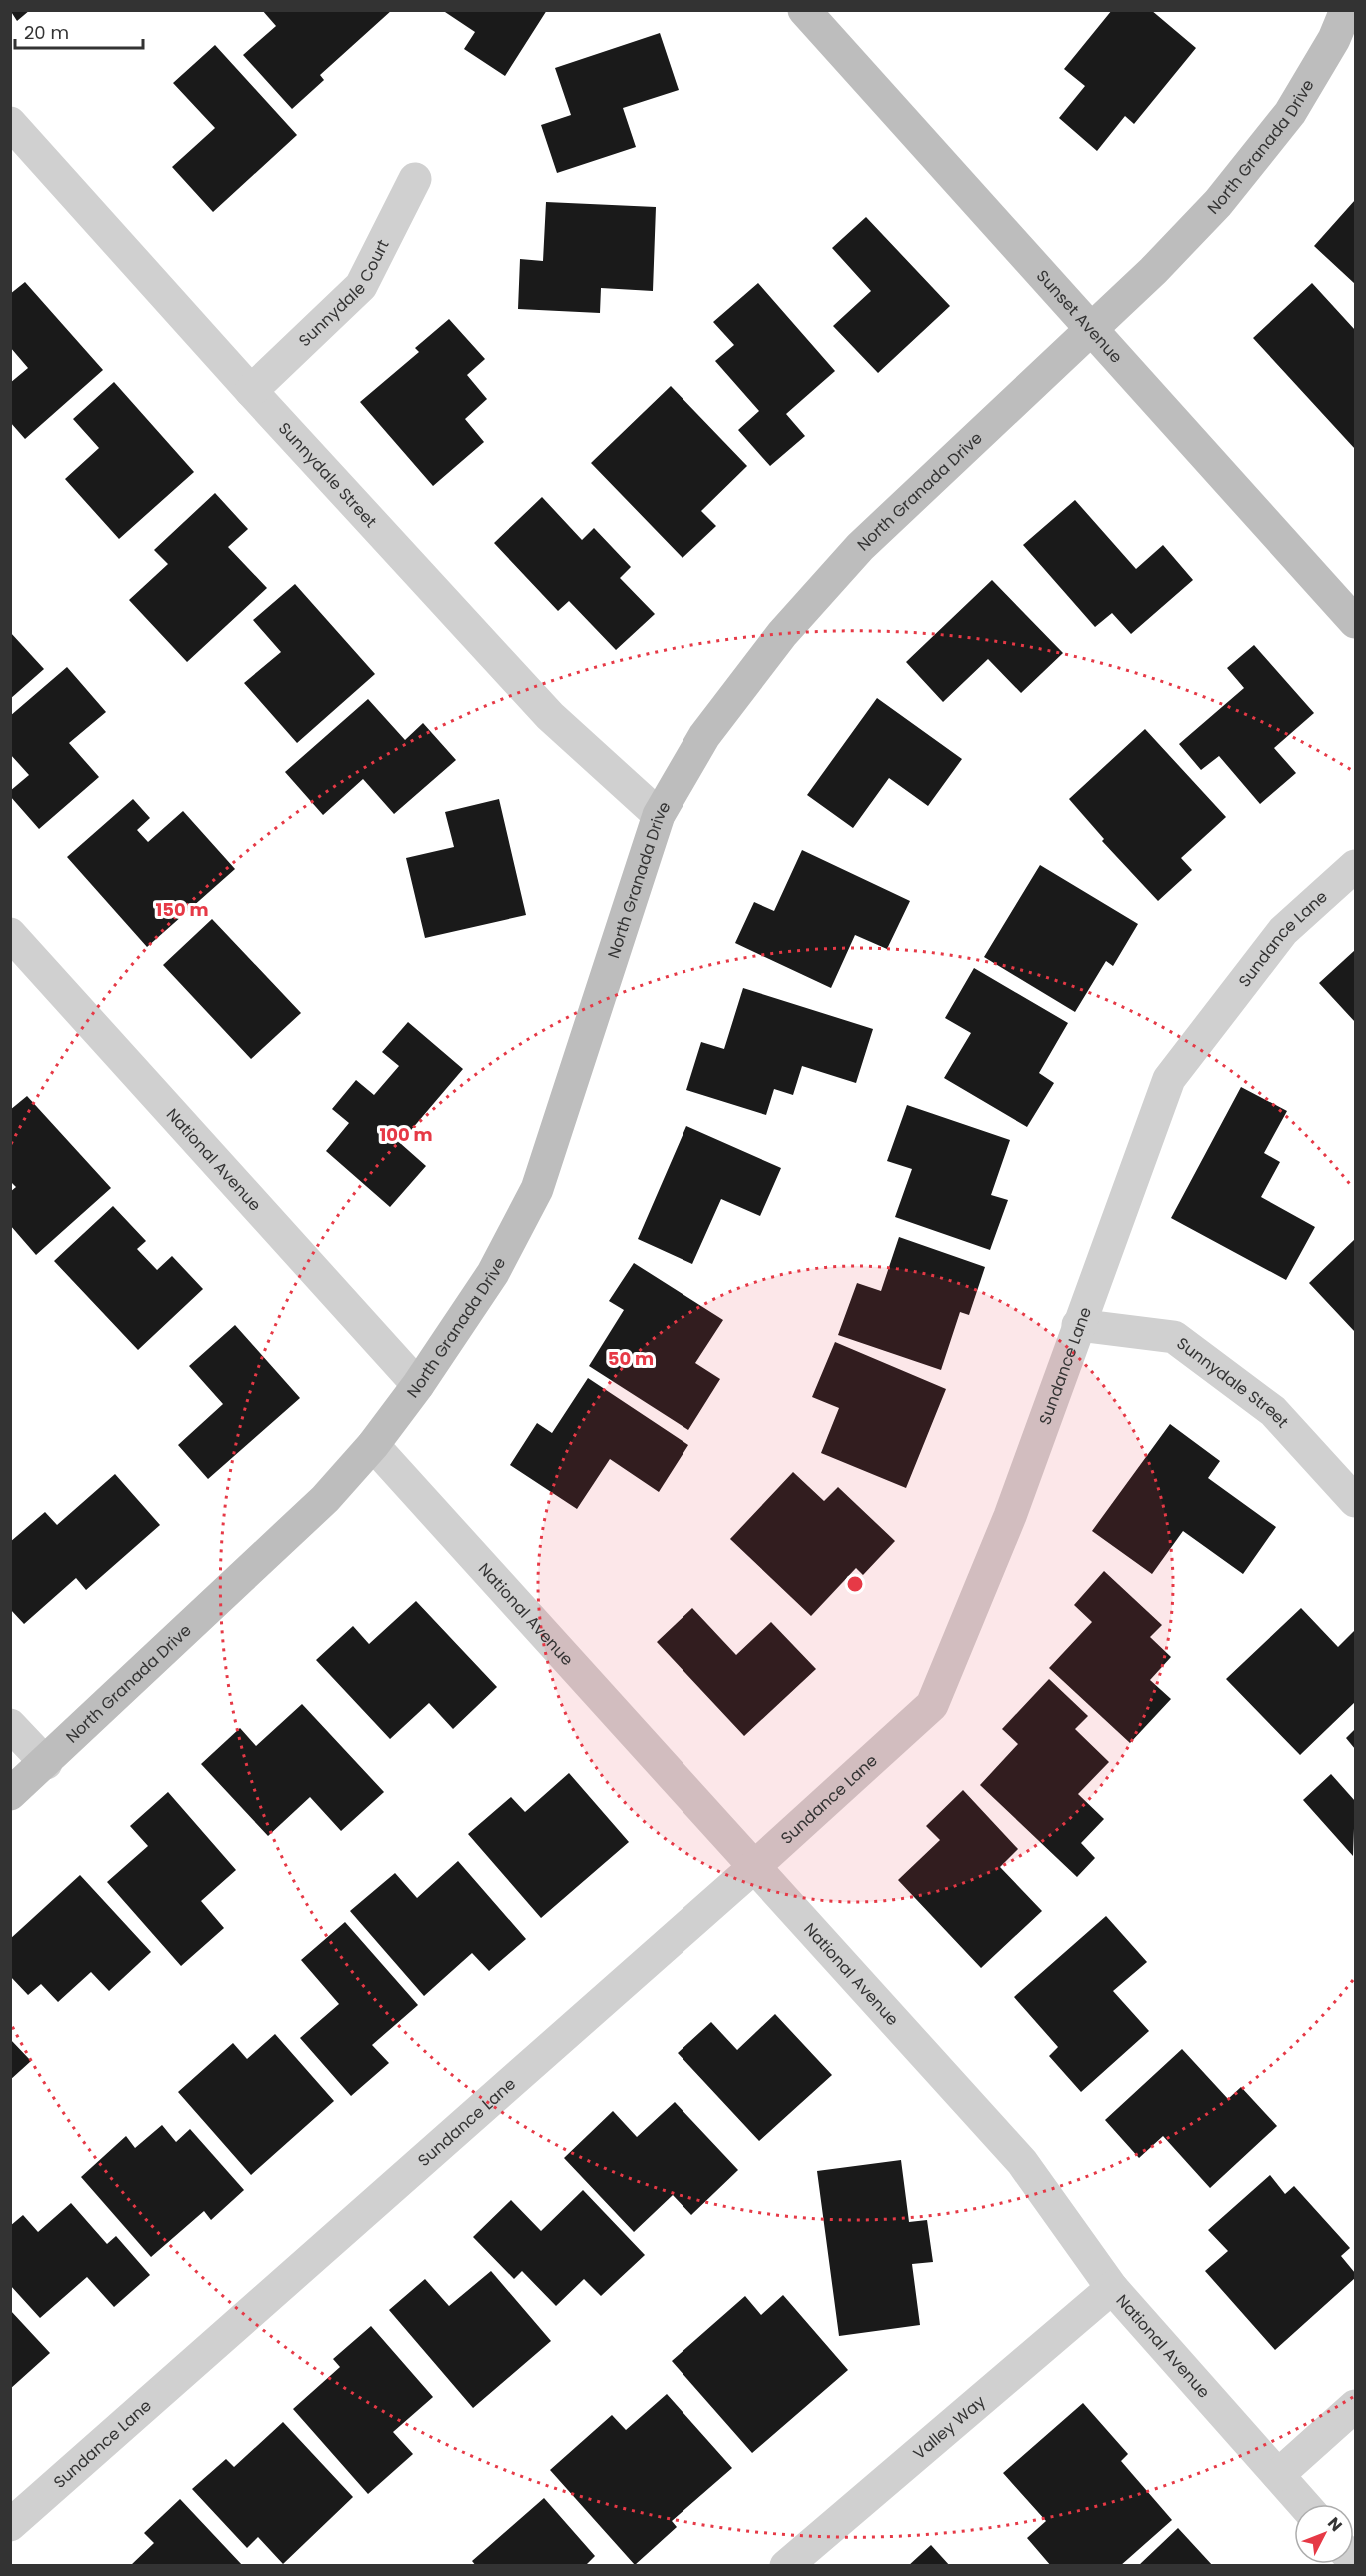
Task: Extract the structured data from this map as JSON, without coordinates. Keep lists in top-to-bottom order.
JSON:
{
  "streets": {
    "street": [
      "North Granada Drive",
      "Sunnydale Court",
      "Sunset Avenue",
      "Sunnydale Street",
      "Sundance Lane",
      "National Avenue",
      "Valley Way"
    ]
  },
  "crossings": [
    ["North Granada Drive", "Sunset Avenue"],
    ["North Granada Drive", "Sunnydale Street"],
    ["North Granada Drive", "National Avenue"],
    ["Sunnydale Court", "Sunnydale Street"],
    ["Sunnydale Street", "Sundance Lane"],
    ["Sundance Lane", "National Avenue"],
    ["National Avenue", "Valley Way"]
  ],
  "scale_bar": "20 m",
  "north": "top right",
  "rings": ["150 m", "100 m", "50 m"]
}
